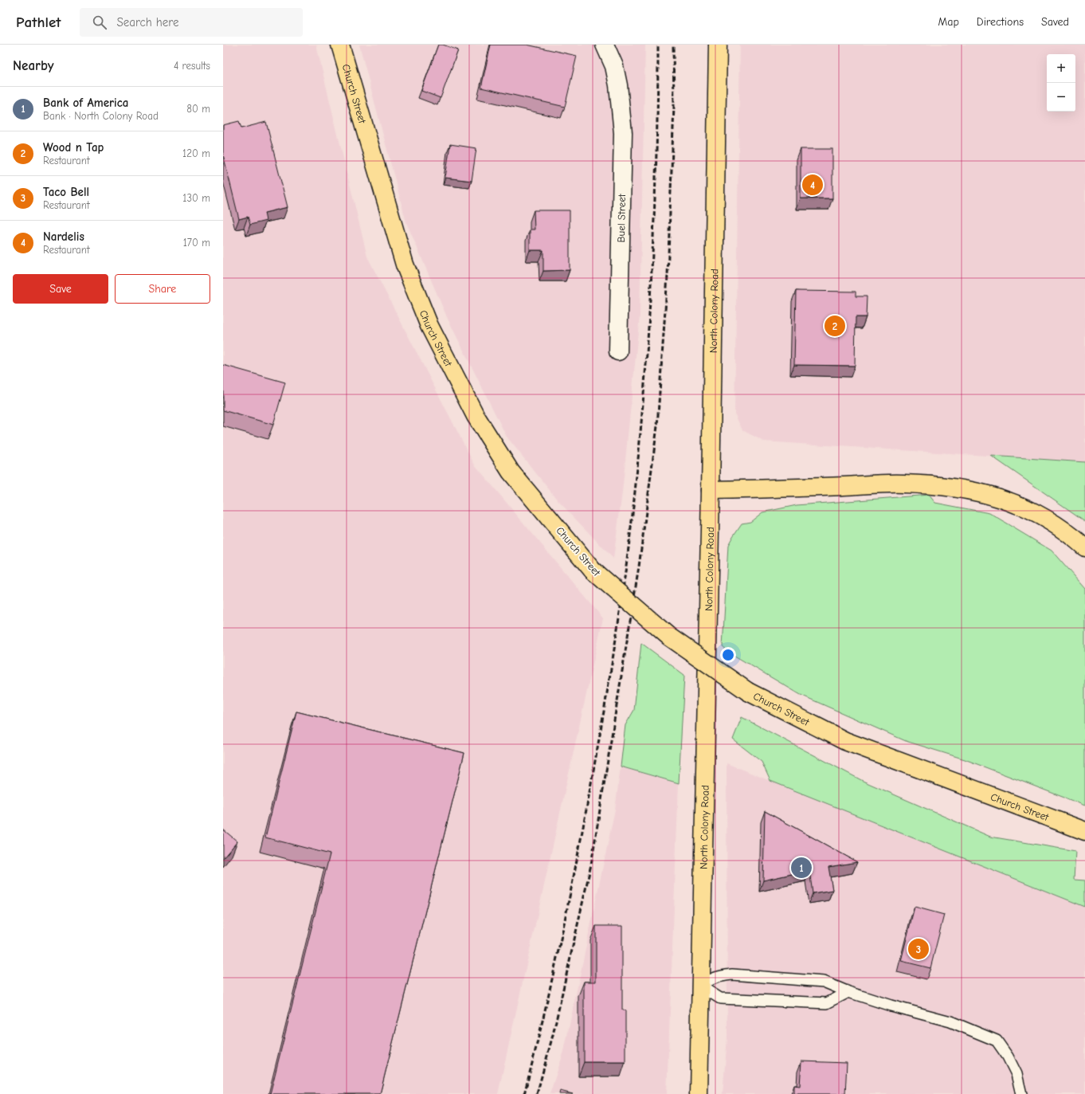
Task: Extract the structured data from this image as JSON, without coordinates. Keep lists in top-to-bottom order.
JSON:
{
  "streets": {
    "main road": ["Church Street", "North Colony Road"],
    "street": ["Buel Street"]
  },
  "page": {
    "header": "Pathlet",
    "search": "Search here",
    "nav": ["Map", "Directions", "Saved"],
    "heading": ["Nearby", "4 results"],
    "map_buttons": ["+", "−"],
    "list": [
      {
        "mark": "1",
        "name": "Bank of America",
        "note": "Bank · North Colony Road",
        "value": "80 m"
      },
      {
        "mark": "2",
        "name": "Wood n Tap",
        "note": "Restaurant",
        "value": "120 m"
      },
      {
        "mark": "3",
        "name": "Taco Bell",
        "note": "Restaurant",
        "value": "130 m"
      },
      {
        "mark": "4",
        "name": "Nardelis",
        "note": "Restaurant",
        "value": "170 m"
      }
    ],
    "pins": [
      "4",
      "2",
      "1",
      "3"
    ],
    "buttons": ["Save", "Share"]
  }
}
